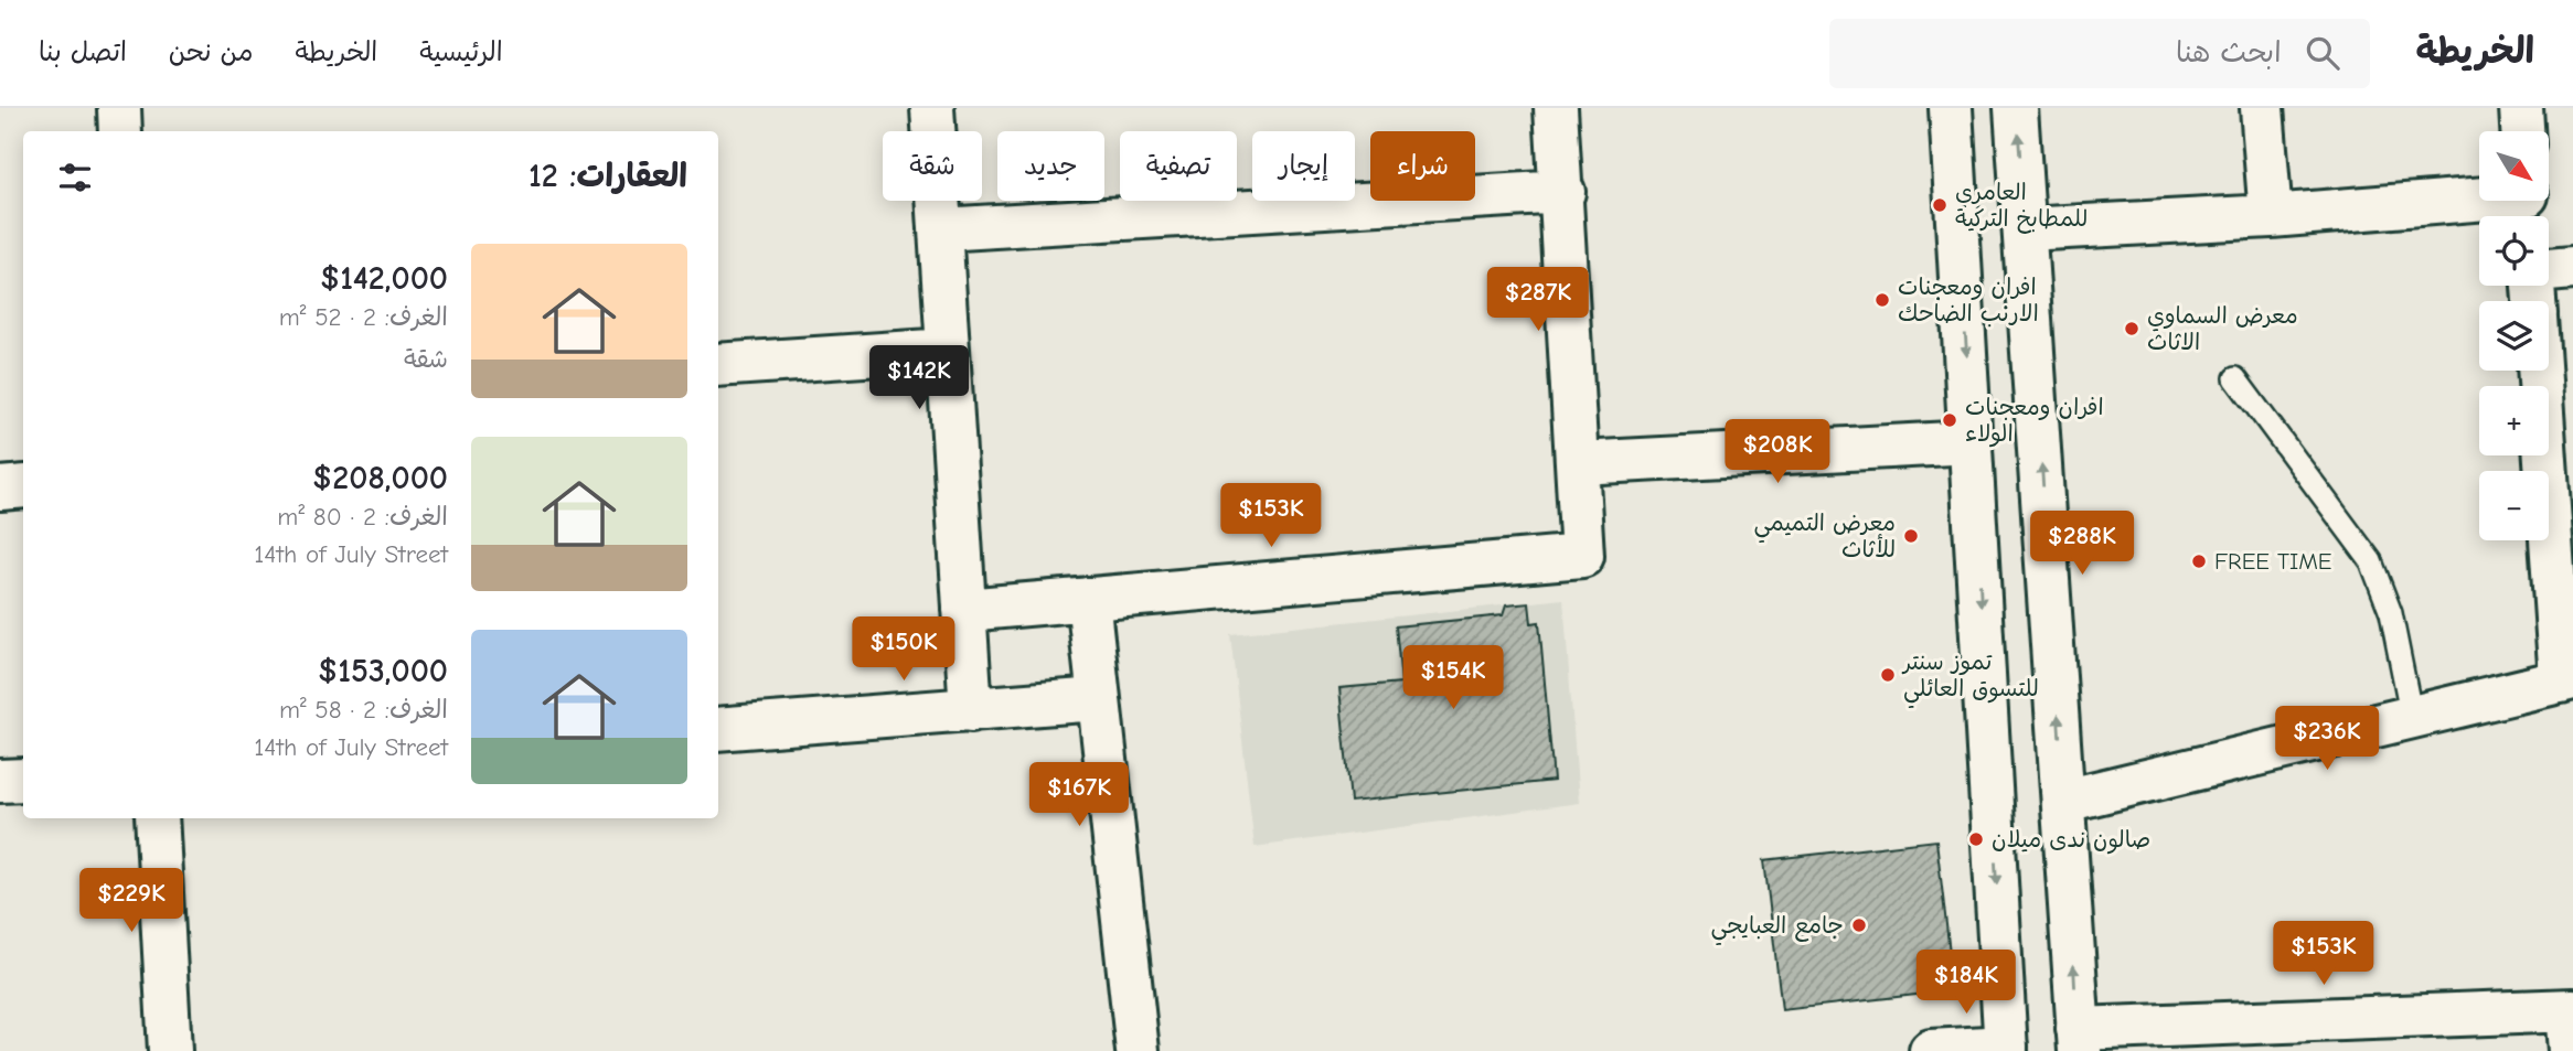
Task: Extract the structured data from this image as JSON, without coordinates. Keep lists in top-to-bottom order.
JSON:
{
  "places": [
    "العامري للمطابخ التركية",
    "افران ومعجنات الارنب الضاحك",
    "معرض السماوي الاثاث",
    "افران ومعجنات الولاء",
    "معرض التميمي للأثاث",
    "FREE TIME",
    "تموز سنتر للتسوق العائلي",
    "صالون ندى ميلان",
    "جامع العبايجي"
  ],
  "north": "bottom right",
  "page": {
    "header": "الخريطة",
    "search": "ابحث هنا",
    "nav": [
      "الرئيسية",
      "الخريطة",
      "من نحن",
      "اتصل بنا"
    ],
    "map_buttons": ["+", "−"],
    "chip": [
      "شراء",
      "إيجار",
      "تصفية",
      "جديد",
      "شقة"
    ],
    "heading": "العقارات: 12",
    "list": [
      {
        "name": "$142,000",
        "note": "الغرف: 2 · 52 m² · شقة"
      },
      {
        "name": "$208,000",
        "note": "الغرف: 2 · 80 m² · 14th of July Street"
      },
      {
        "name": "$153,000",
        "note": "الغرف: 2 · 58 m² · 14th of July Street"
      }
    ],
    "price": [
      "$287K",
      "$142K",
      "$208K",
      "$153K",
      "$288K",
      "$150K",
      "$154K",
      "$236K",
      "$167K",
      "$229K",
      "$153K",
      "$184K"
    ]
  }
}
